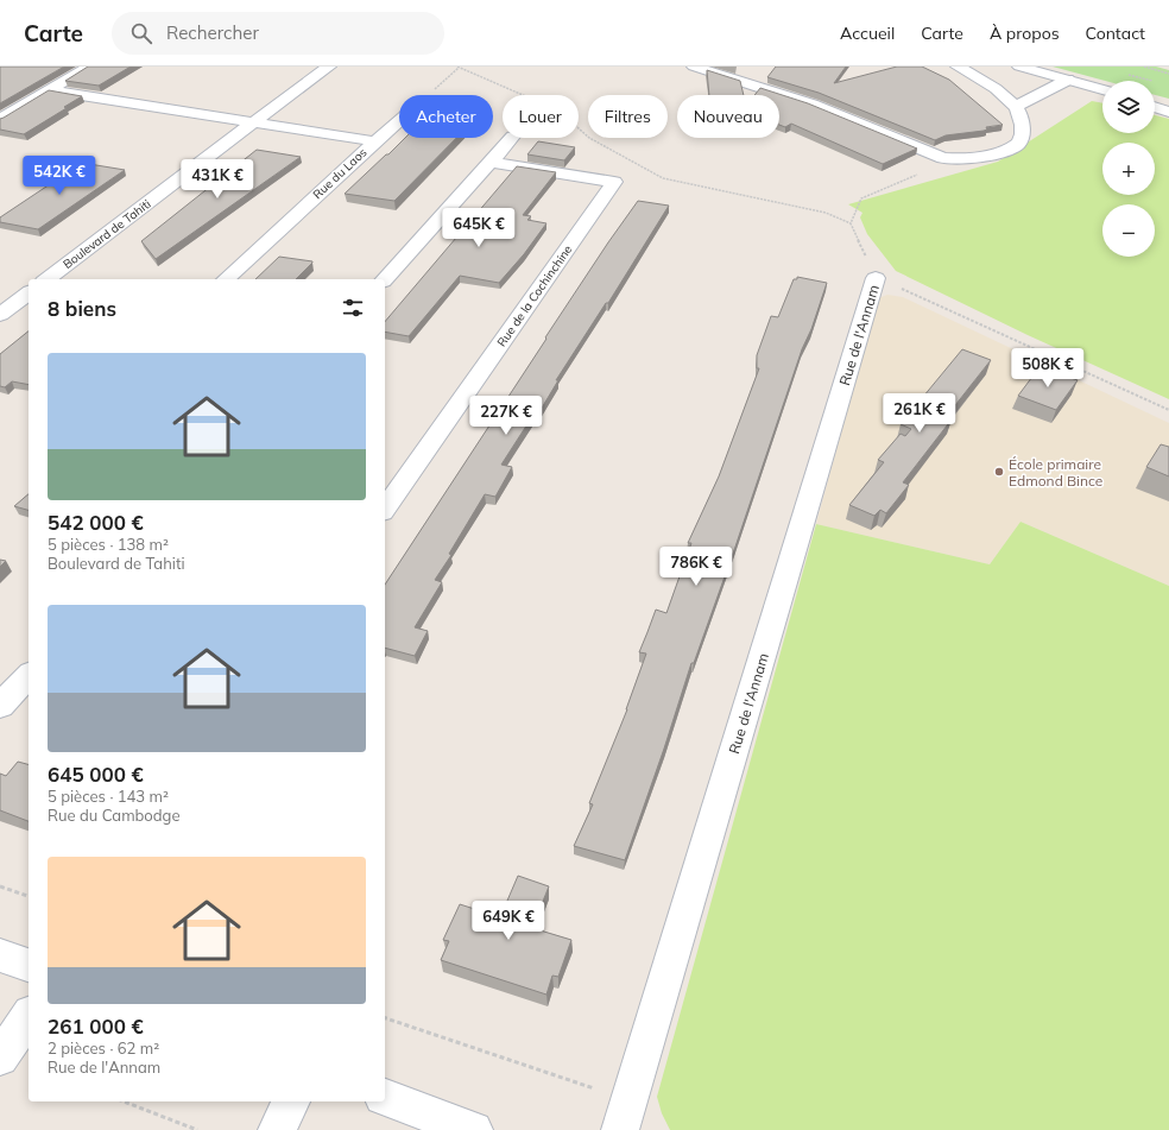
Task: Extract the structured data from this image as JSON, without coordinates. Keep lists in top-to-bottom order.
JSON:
{
  "streets": {
    "street": [
      "Rue du Laos",
      "Boulevard de Tahiti",
      "Rue de la Cochinchine",
      "Rue de l'Annam"
    ]
  },
  "places": ["École primaire Edmond Bince"],
  "page": {
    "header": "Carte",
    "search": "Rechercher",
    "nav": [
      "Accueil",
      "Carte",
      "À propos",
      "Contact"
    ],
    "map_buttons": ["+", "−"],
    "chip": [
      "Acheter",
      "Louer",
      "Filtres",
      "Nouveau"
    ],
    "price": [
      "542K €",
      "431K €",
      "645K €",
      "508K €",
      "261K €",
      "227K €",
      "786K €",
      "649K €"
    ],
    "heading": "8 biens",
    "list": [
      {
        "name": "542 000 €",
        "note": "5 pièces · 138 m² · Boulevard de Tahiti"
      },
      {
        "name": "645 000 €",
        "note": "5 pièces · 143 m² · Rue du Cambodge"
      },
      {
        "name": "261 000 €",
        "note": "2 pièces · 62 m² · Rue de l'Annam"
      }
    ]
  }
}
